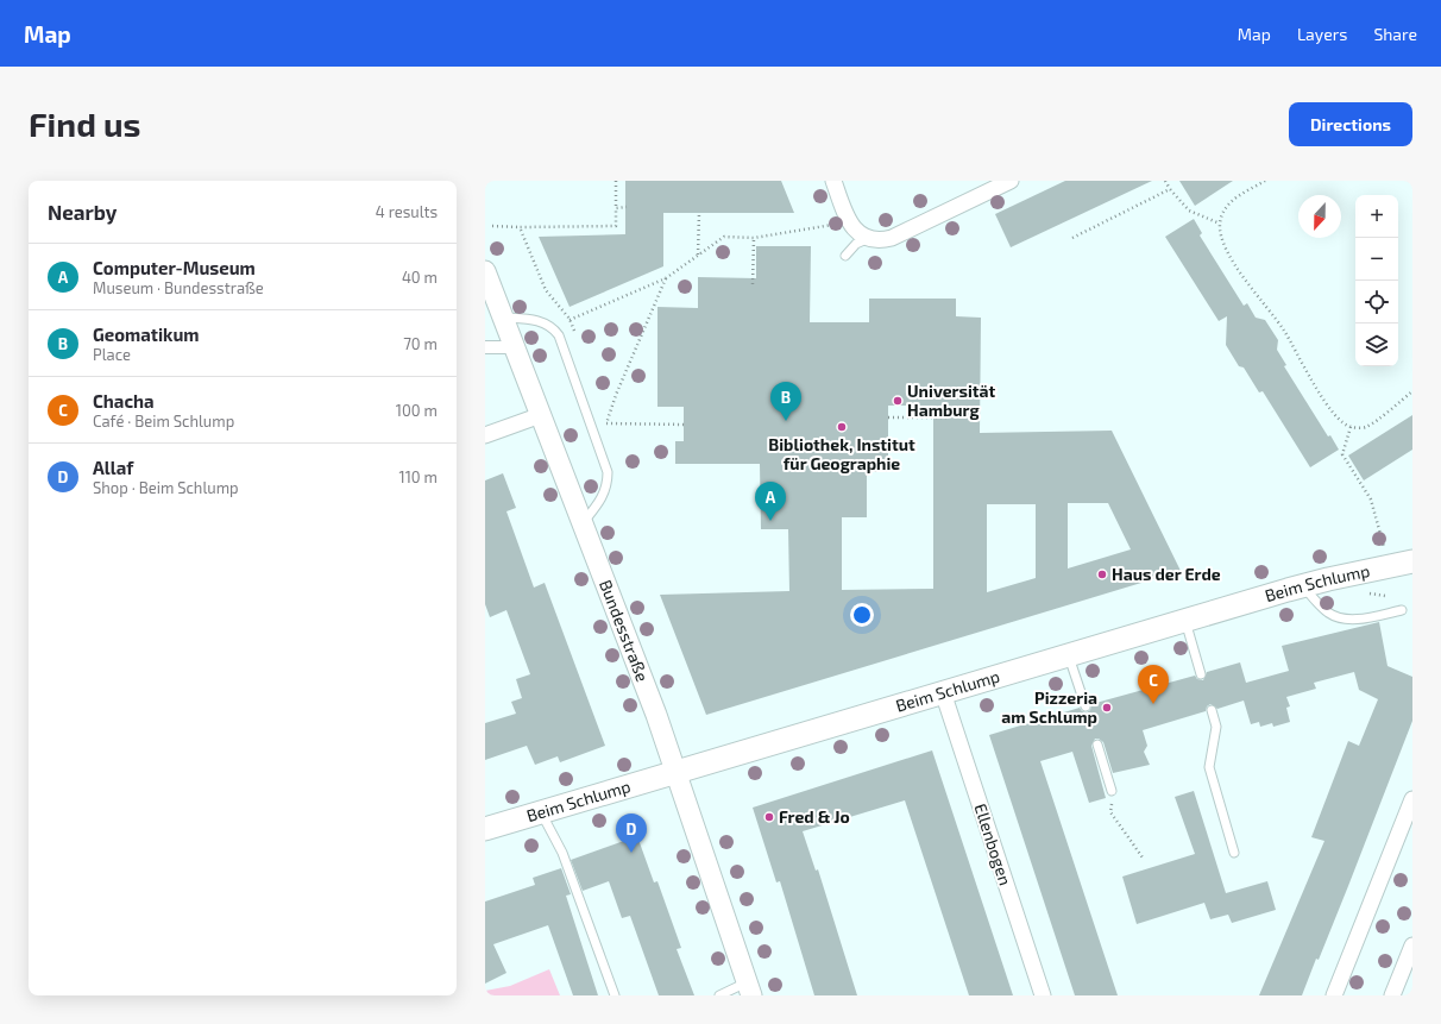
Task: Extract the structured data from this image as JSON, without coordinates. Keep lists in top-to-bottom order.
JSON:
{
  "streets": {
    "main road": ["Beim Schlump"],
    "street": ["Bundesstraße", "Ellenbogen"]
  },
  "crossings": [
    ["Beim Schlump", "Bundesstraße"],
    ["Beim Schlump", "Ellenbogen"]
  ],
  "places": [
    "Universität Hamburg",
    "Bibliothek, Institut für Geographie",
    "Haus der Erde",
    "Pizzeria am Schlump",
    "Fred & Jo"
  ],
  "north": "bottom",
  "page": {
    "header": "Map",
    "nav": ["Map", "Layers", "Share"],
    "buttons": "Directions",
    "title": "Find us",
    "heading": ["Nearby", "4 results"],
    "map_buttons": ["+", "−"],
    "list": [
      {
        "mark": "A",
        "name": "Computer-Museum",
        "note": "Museum · Bundesstraße",
        "value": "40 m"
      },
      {
        "mark": "B",
        "name": "Geomatikum",
        "note": "Place",
        "value": "70 m"
      },
      {
        "mark": "C",
        "name": "Chacha",
        "note": "Café · Beim Schlump",
        "value": "100 m"
      },
      {
        "mark": "D",
        "name": "Allaf",
        "note": "Shop · Beim Schlump",
        "value": "110 m"
      }
    ],
    "pins": [
      "B",
      "A",
      "C",
      "D"
    ]
  }
}
